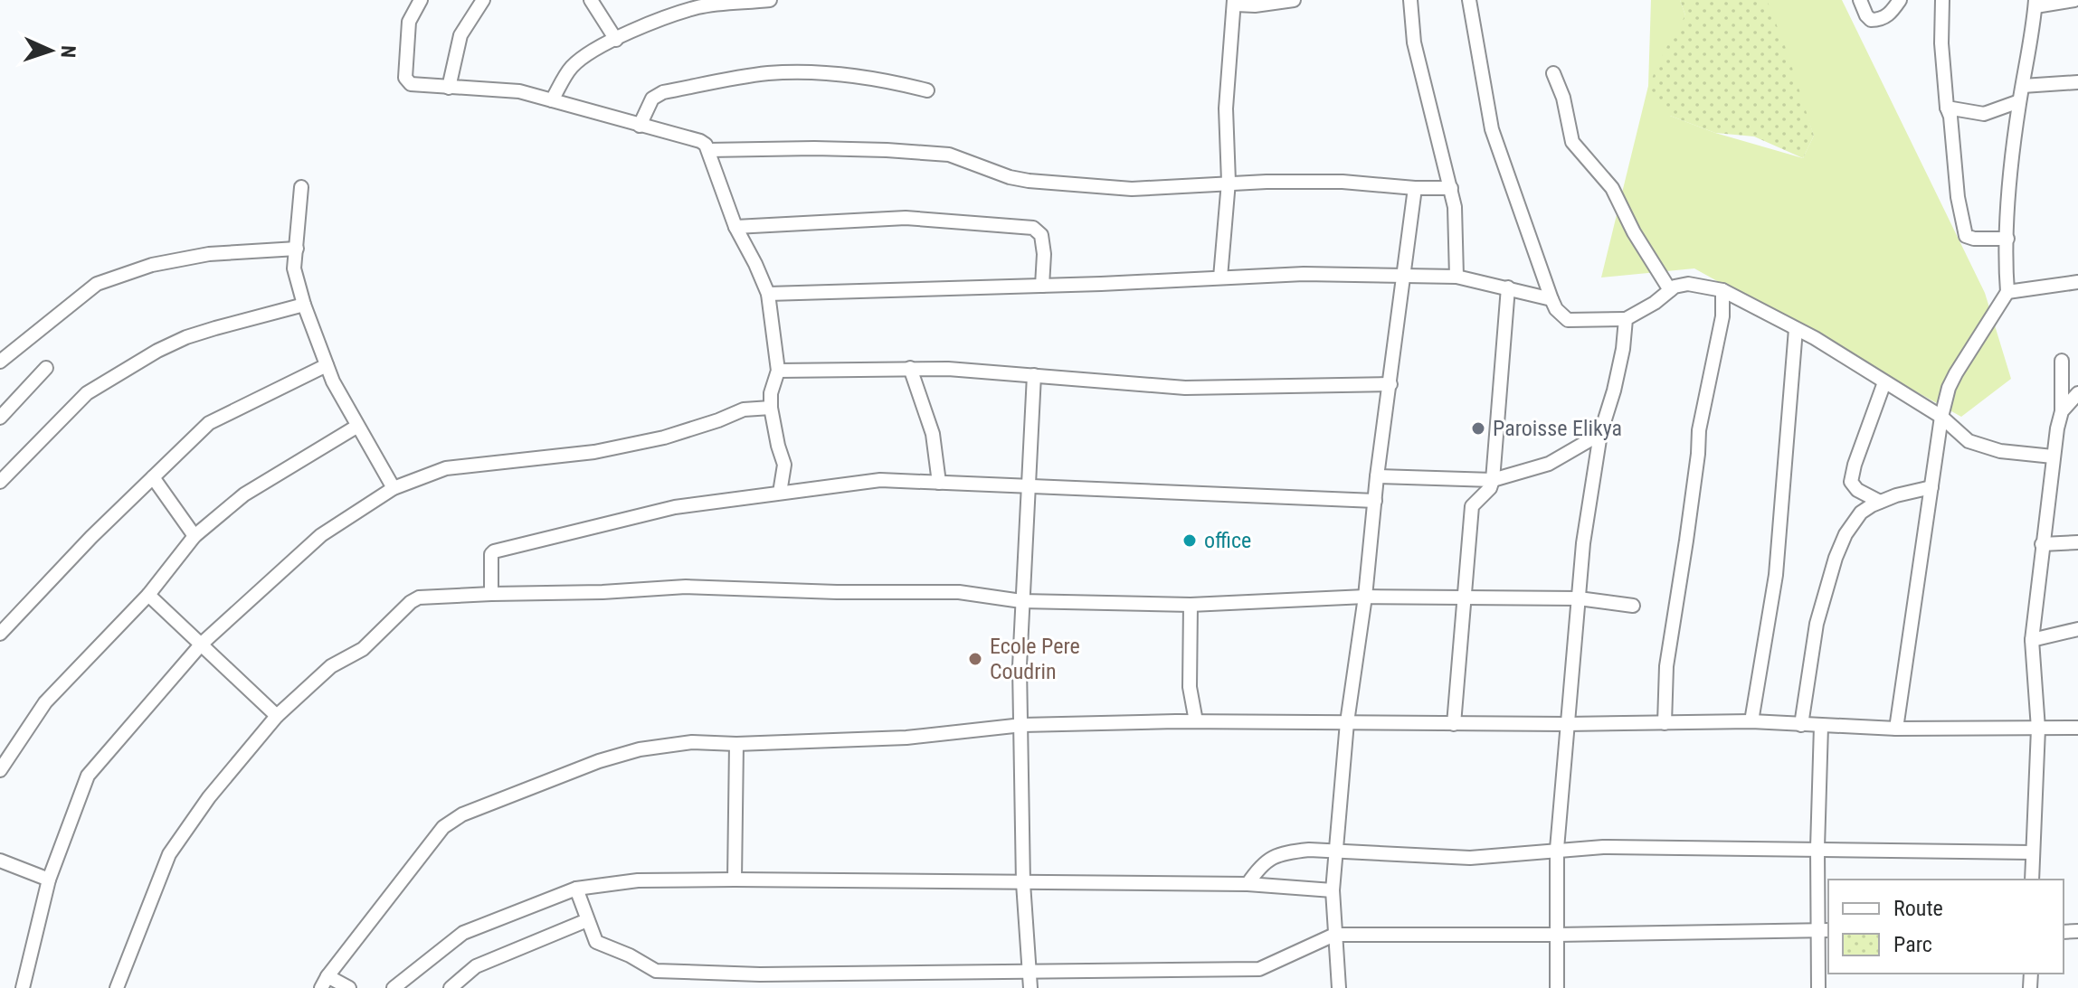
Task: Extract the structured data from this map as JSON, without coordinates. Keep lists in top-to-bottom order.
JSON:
{
  "places": ["Paroisse Elikya", "office", "Ecole Pere Coudrin"],
  "legend": ["Route", "Parc"],
  "north": "right"
}
